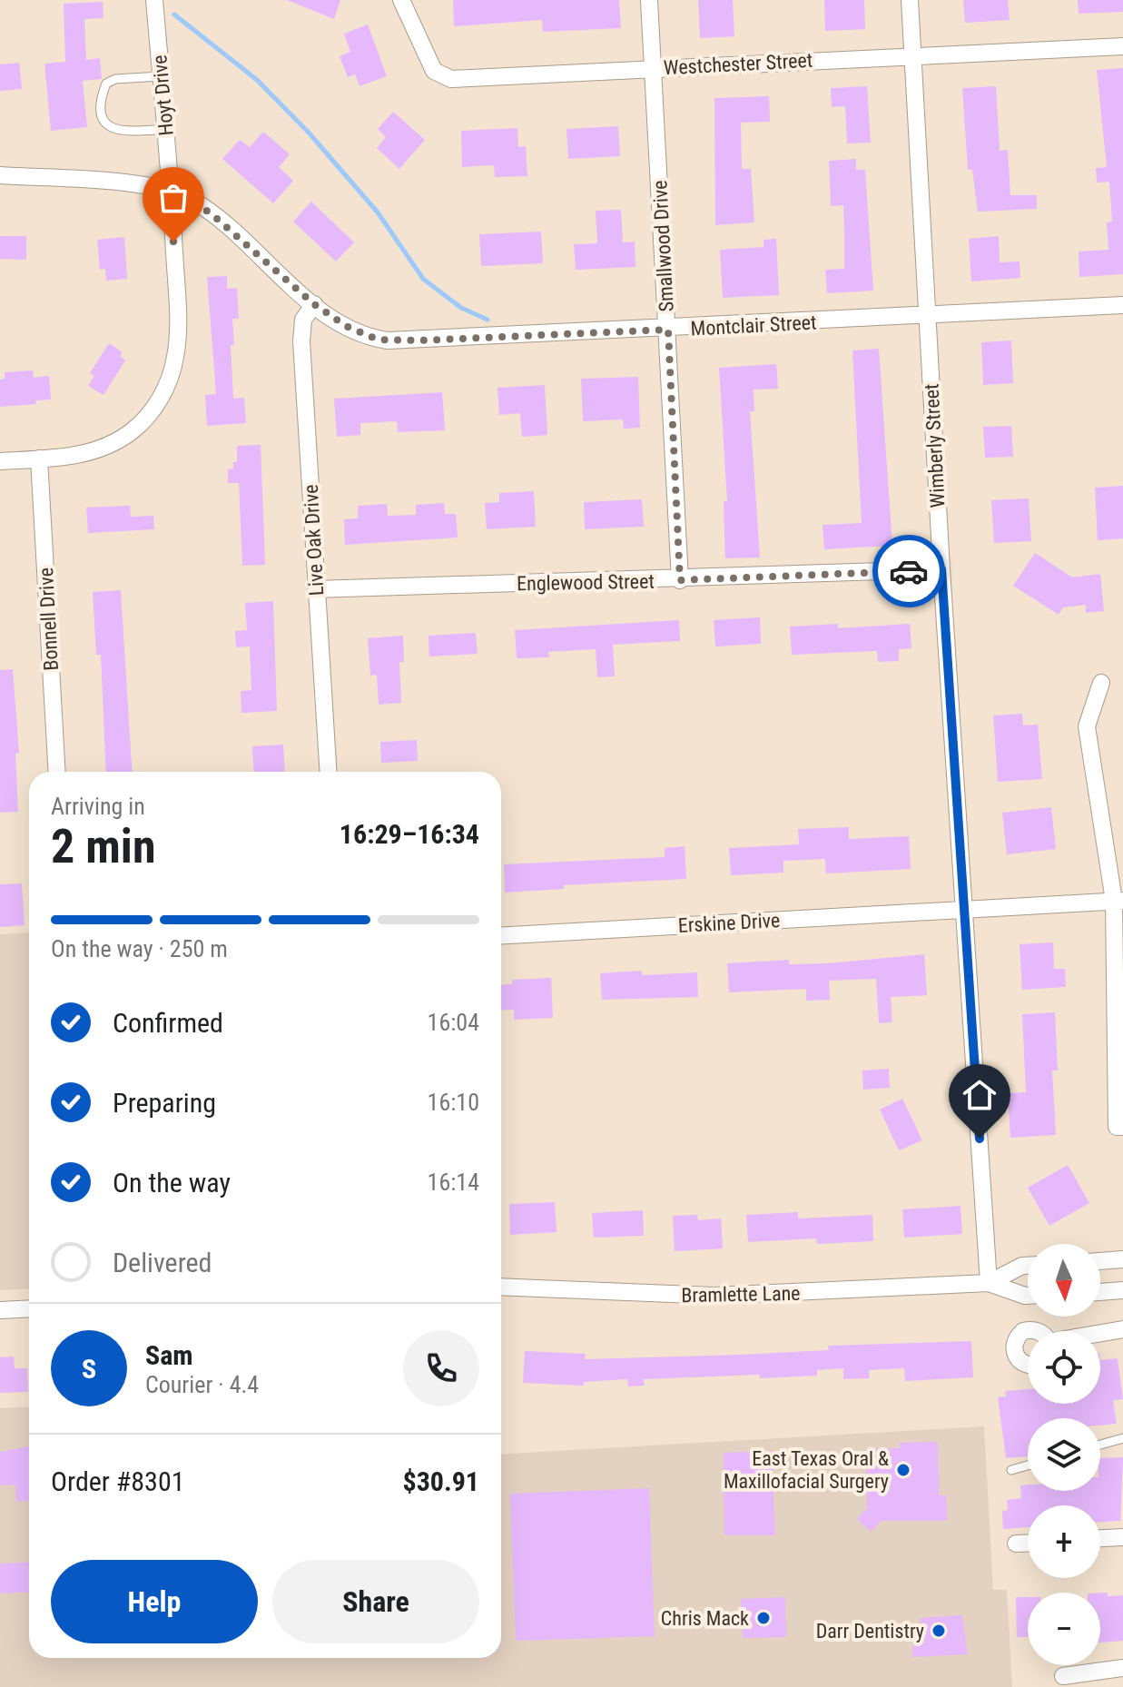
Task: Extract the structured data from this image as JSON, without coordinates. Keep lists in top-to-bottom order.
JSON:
{
  "streets": {
    "street": [
      "Westchester Street",
      "Hoyt Drive",
      "Smallwood Drive",
      "Montclair Street",
      "Wimberly Street",
      "Live Oak Drive",
      "Englewood Street",
      "Bonnell Drive",
      "Erskine Drive",
      "Bramlette Lane"
    ]
  },
  "crossings": [
    ["Westchester Street", "Smallwood Drive"],
    ["Westchester Street", "Wimberly Street"],
    ["Hoyt Drive", "Montclair Street"],
    ["Hoyt Drive", "Bonnell Drive"],
    ["Smallwood Drive", "Montclair Street"],
    ["Smallwood Drive", "Englewood Street"],
    ["Montclair Street", "Wimberly Street"],
    ["Montclair Street", "Live Oak Drive"],
    ["Wimberly Street", "Englewood Street"],
    ["Wimberly Street", "Erskine Drive"],
    ["Wimberly Street", "Bramlette Lane"],
    ["Live Oak Drive", "Englewood Street"]
  ],
  "places": ["East Texas Oral & Maxillofacial Surgery", "Chris Mack", "Darr Dentistry"],
  "north": "bottom",
  "page": {
    "heading": ["2 min", "Arriving in", "16:29–16:34"],
    "panel": [
      "Sam",
      "Courier · 4.4",
      "Order #8301",
      "$30.91"
    ],
    "bar": "On the way · 250 m",
    "list": [
      ["Confirmed", "16:04"],
      ["Preparing", "16:10"],
      ["On the way", "16:14"],
      "Delivered"
    ],
    "map_buttons": ["+", "−"],
    "round": "S",
    "buttons": ["Help", "Share"]
  }
}
